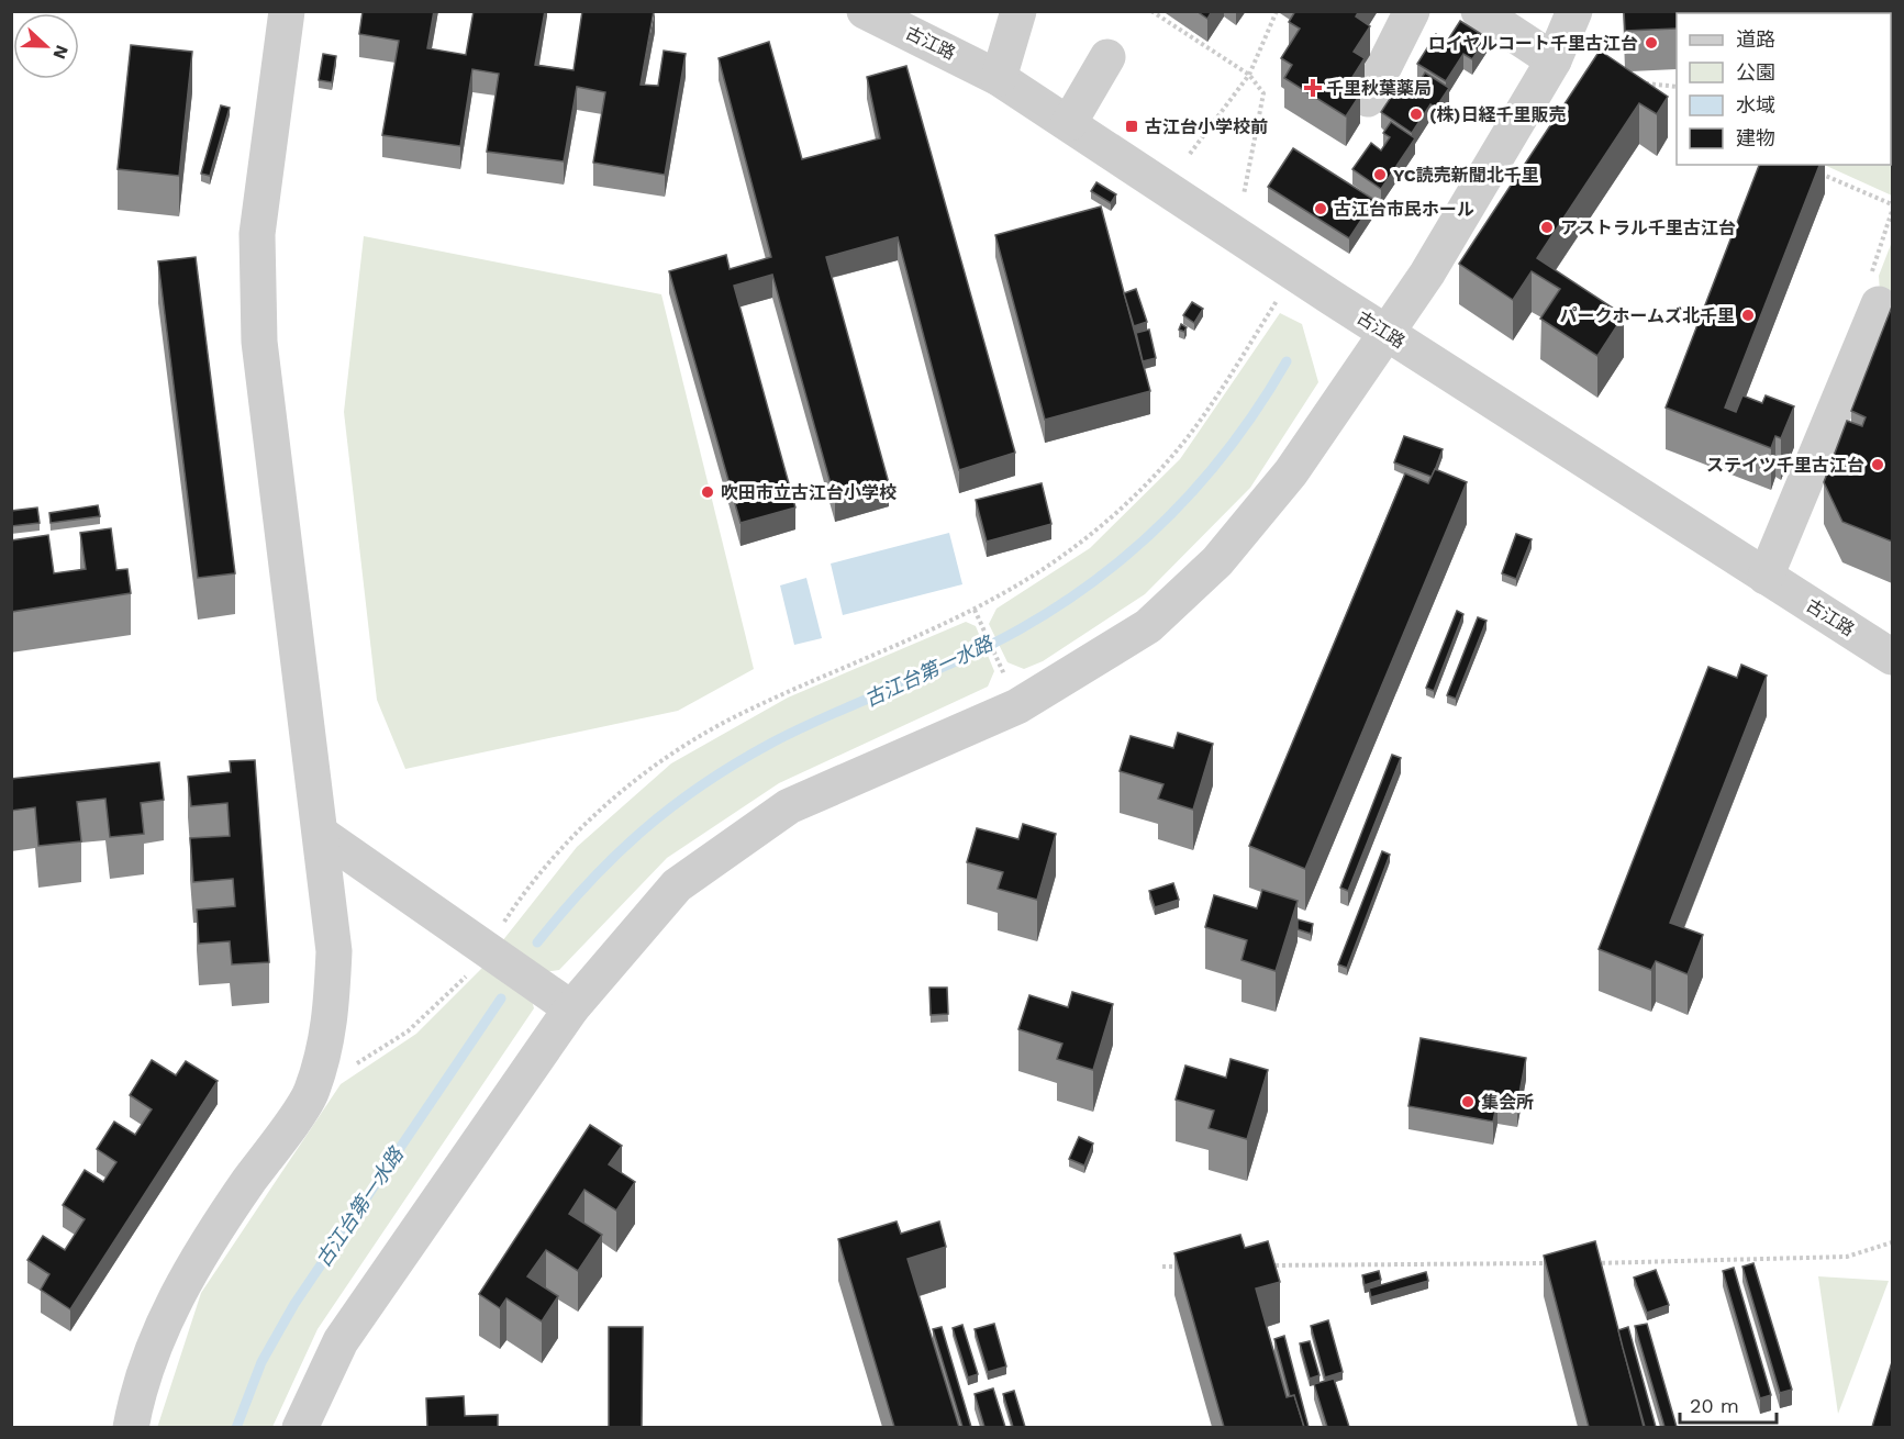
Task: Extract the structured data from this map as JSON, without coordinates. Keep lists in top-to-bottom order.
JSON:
{
  "streets": {
    "street": ["古江路"]
  },
  "water": ["古江台第一水路"],
  "places": {
    "other": [
      "ロイヤルコート千里古江台",
      "(株)日経千里販売",
      "YC読売新聞北千里",
      "古江台市民ホール",
      "アストラル千里古江台",
      "パークホームズ北千里",
      "ステイツ千里古江台",
      "吹田市立古江台小学校",
      "集会所"
    ],
    "health": ["千里秋葉薬局"],
    "transit": ["古江台小学校前"]
  },
  "legend": [
    "道路",
    "公園",
    "水域",
    "建物"
  ],
  "scale_bar": "20 m",
  "north": "right"
}
